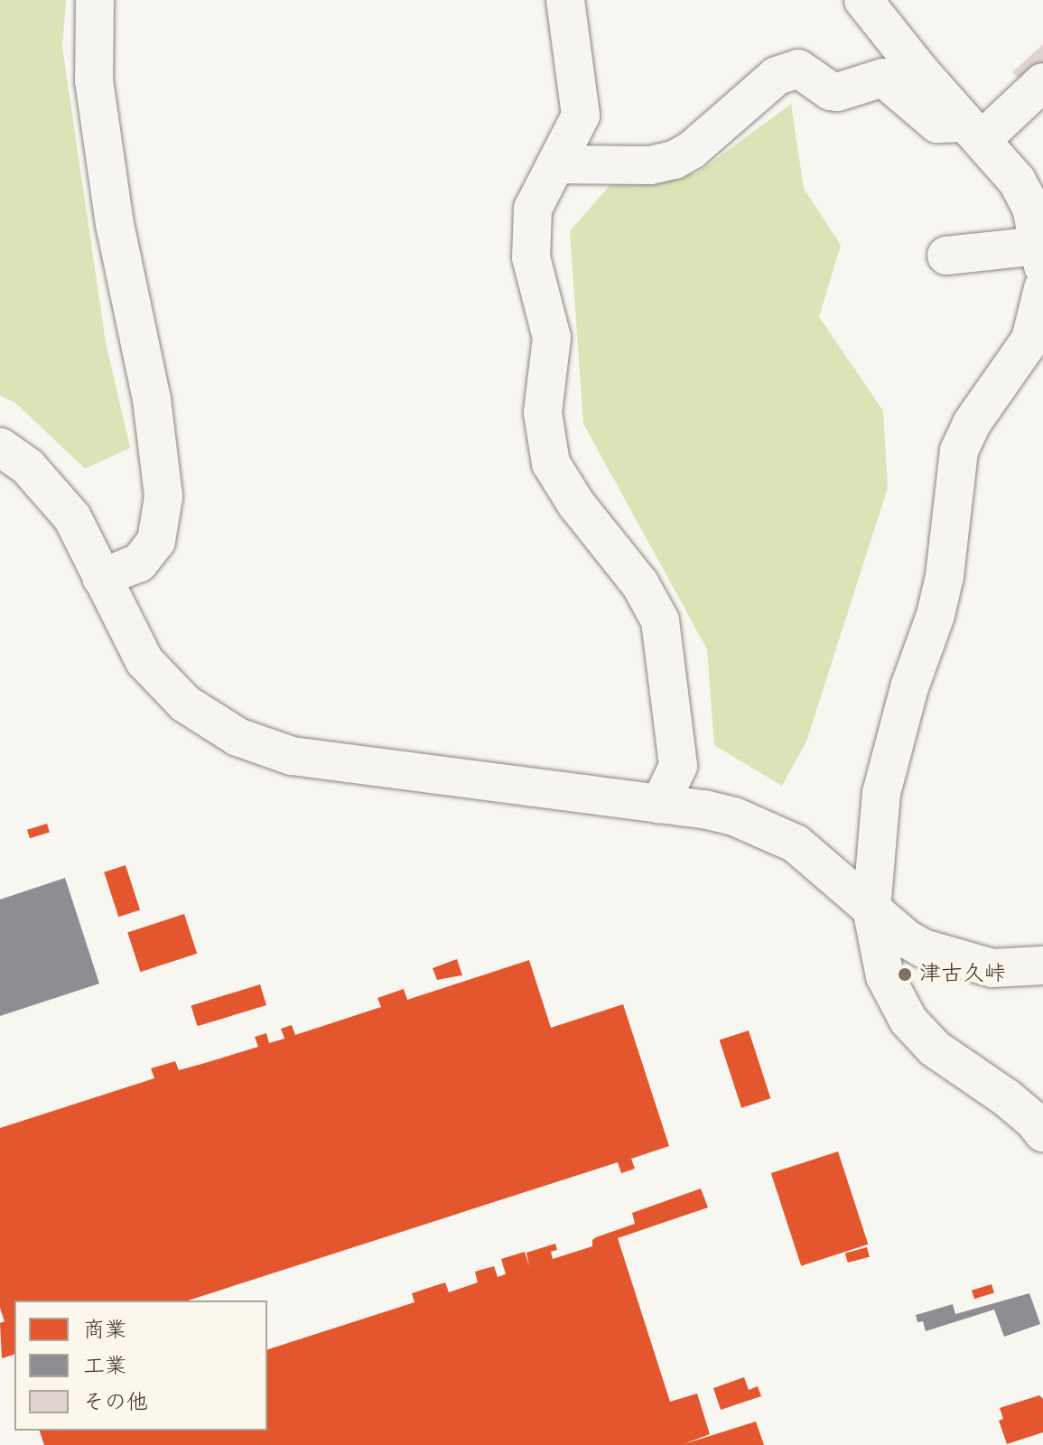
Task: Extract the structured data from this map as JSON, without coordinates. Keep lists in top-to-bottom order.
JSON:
{
  "places": ["津古久峠"],
  "legend": ["商業", "工業", "その他"]
}
